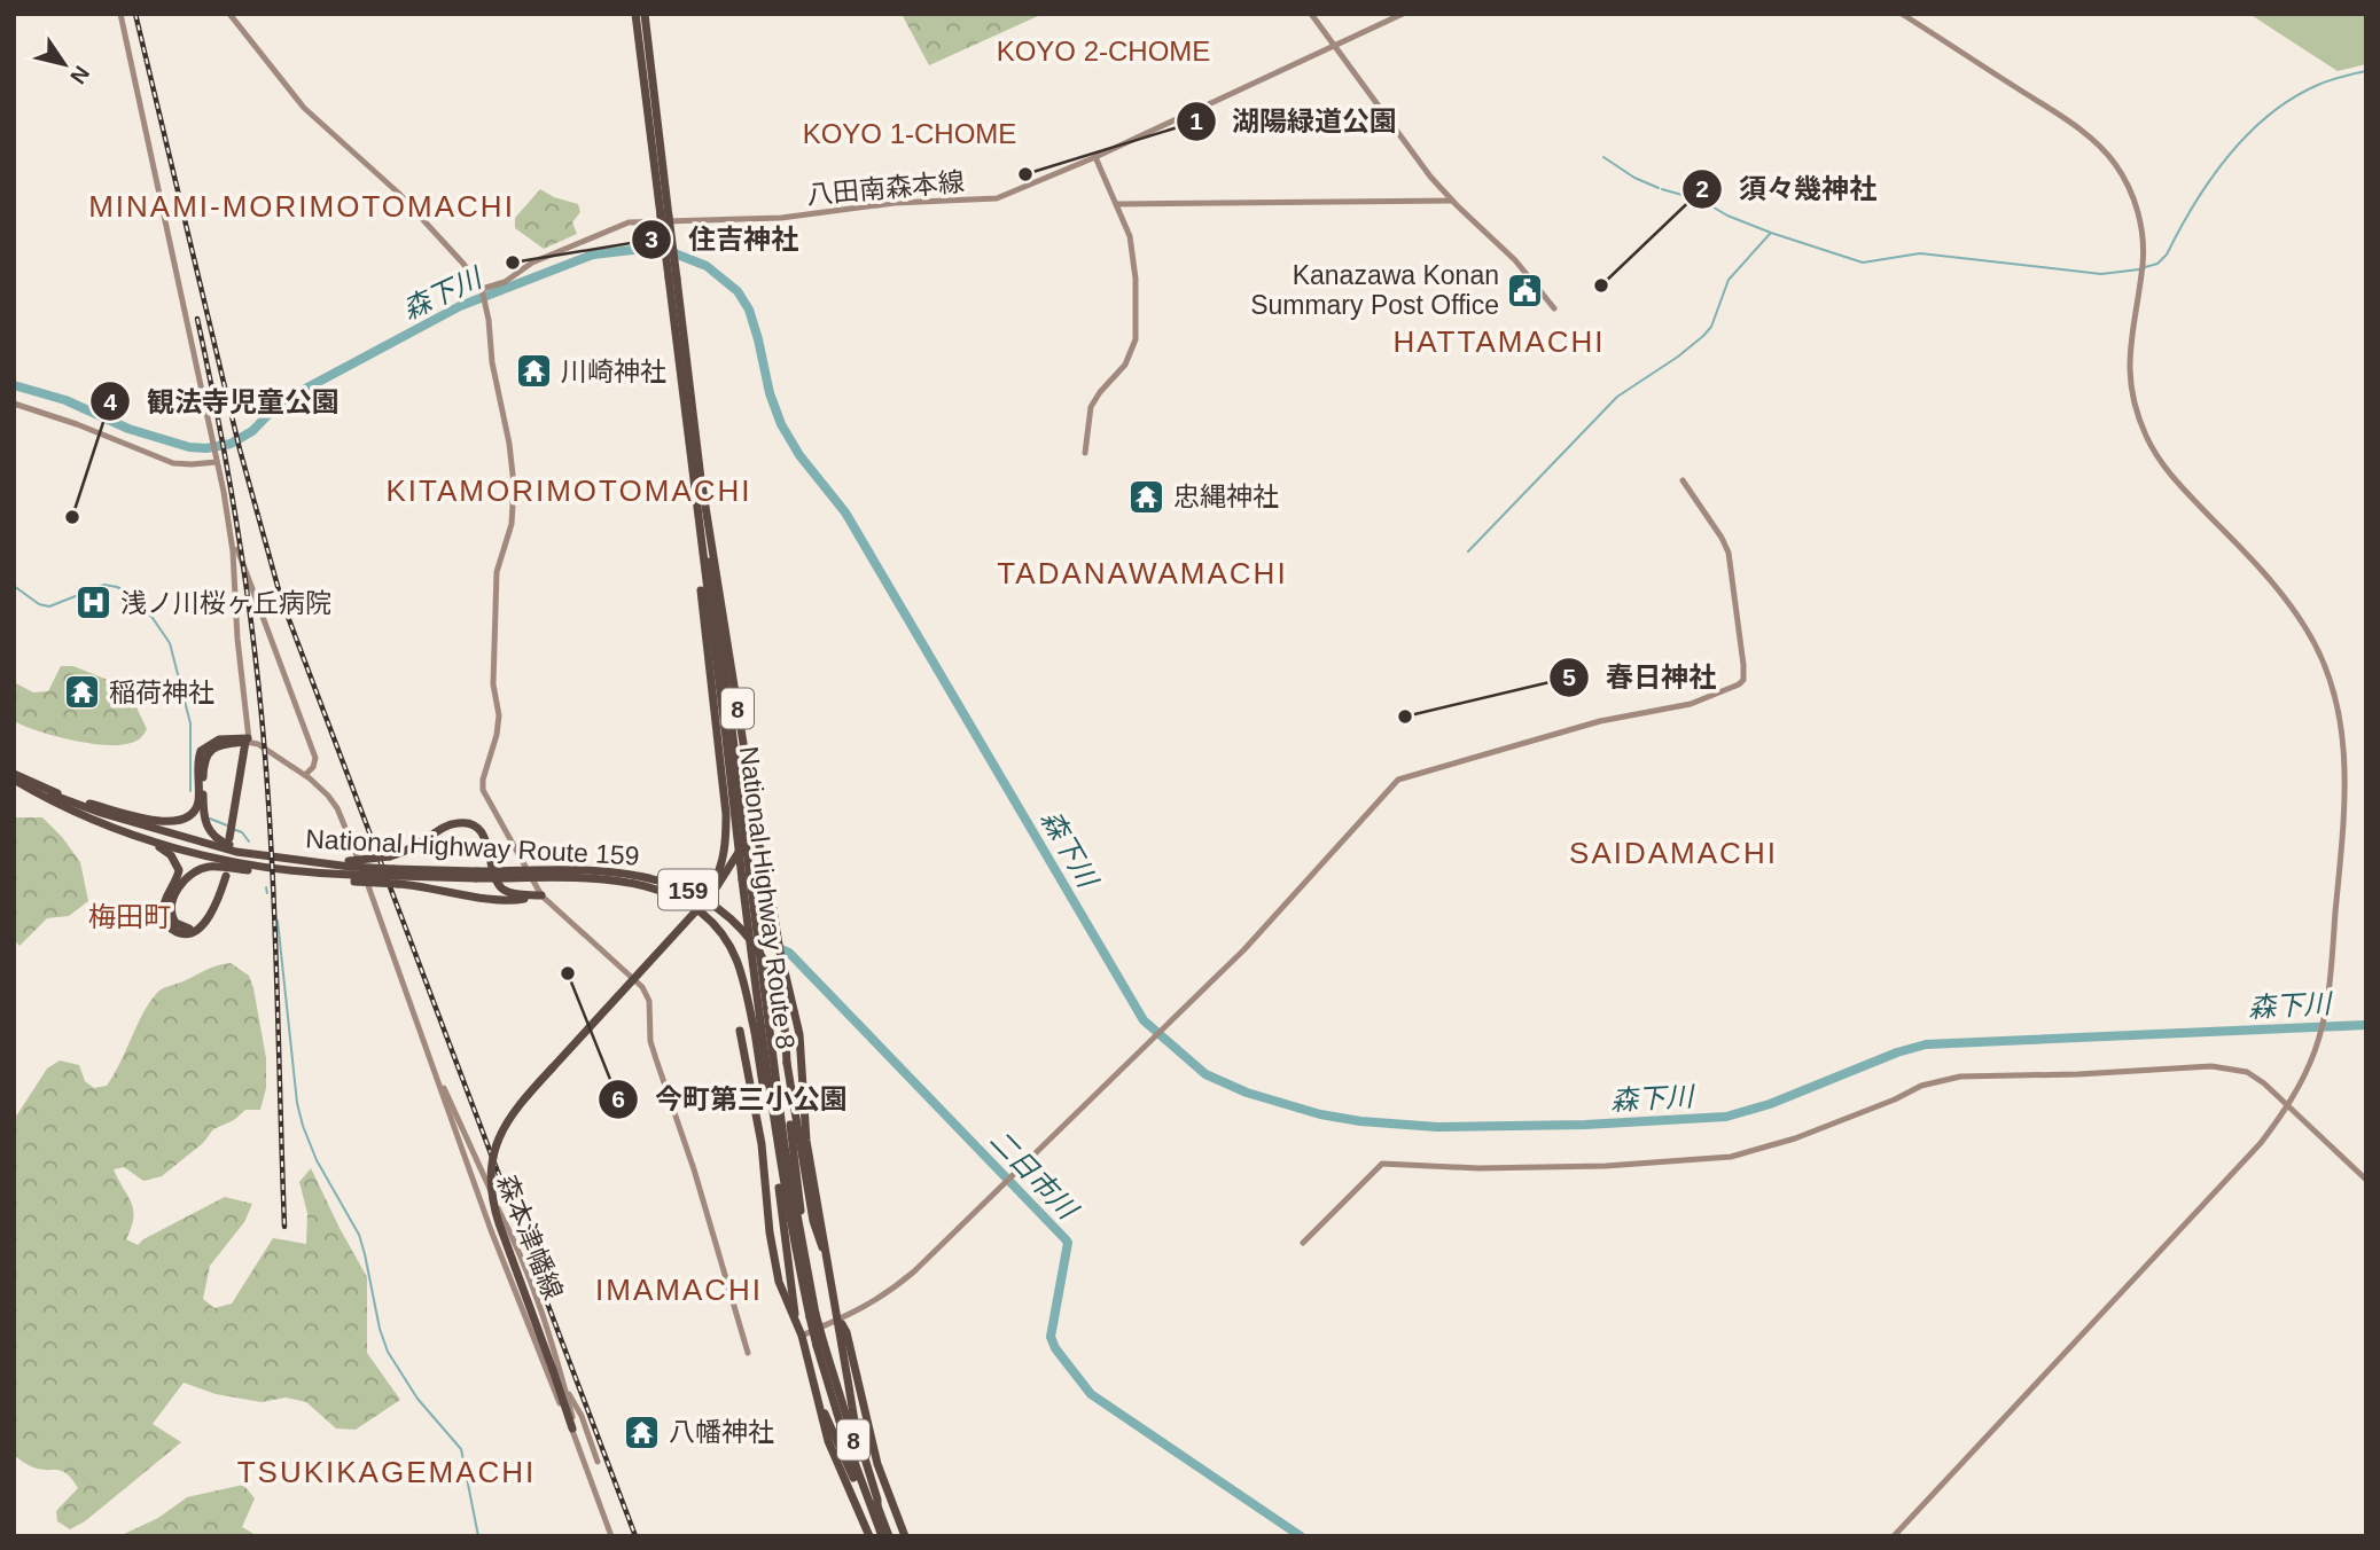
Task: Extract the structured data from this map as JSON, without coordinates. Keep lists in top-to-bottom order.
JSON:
{
  "streets": {
    "highway": [
      "8",
      "National Highway Route 159",
      "159",
      "National Highway Route 8"
    ],
    "street": ["八田南森本線", "森本津幡線"]
  },
  "crossings": [
    ["8", "National Highway Route 8"],
    ["8", "森本津幡線"],
    ["National Highway Route 159", "159"],
    ["National Highway Route 159", "National Highway Route 8"],
    ["159", "森本津幡線"]
  ],
  "districts": [
    "KOYO 2-CHOME",
    "KOYO 1-CHOME",
    "MINAMI-MORIMOTOMACHI",
    "HATTAMACHI",
    "KITAMORIMOTOMACHI",
    "TADANAWAMACHI",
    "SAIDAMACHI",
    "梅田町",
    "IMAMACHI",
    "TSUKIKAGEMACHI"
  ],
  "water": ["森下川", "二日市川"],
  "places": {
    "other": [
      "湖陽緑道公園",
      "住吉神社",
      "須々幾神社",
      "観法寺児童公園",
      "春日神社",
      "今町第三小公園"
    ],
    "public building": ["Kanazawa Konan Summary Post Office"],
    "temple": [
      "川崎神社",
      "忠縄神社",
      "稲荷神社",
      "八幡神社"
    ],
    "hospital": ["浅ノ川桜ヶ丘病院"]
  },
  "north": "bottom right"
}
